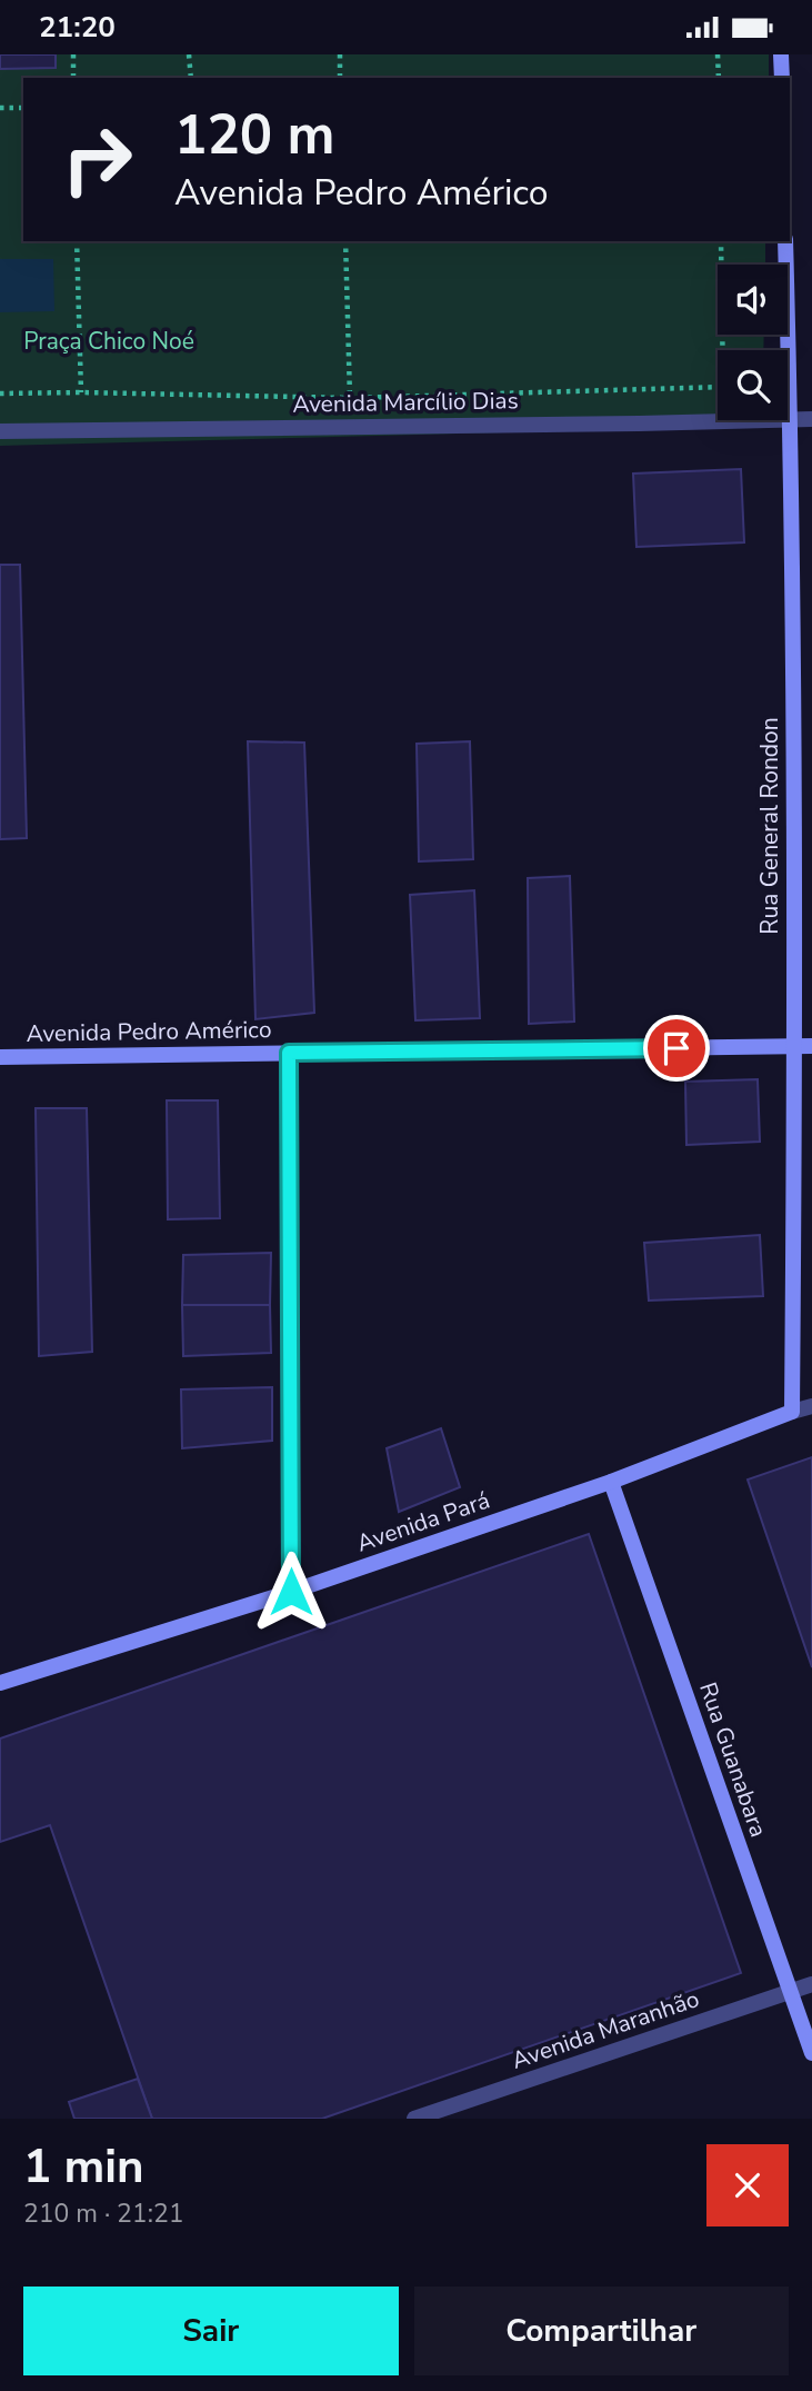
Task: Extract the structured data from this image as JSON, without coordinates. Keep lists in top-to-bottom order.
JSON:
{
  "streets": {
    "main road": [
      "Rua General Rondon",
      "Avenida Pedro Américo",
      "Avenida Pará",
      "Rua Guanabara"
    ],
    "street": ["Avenida Marcílio Dias", "Avenida Maranhão"]
  },
  "crossings": [
    ["Avenida Marcílio Dias", "Rua General Rondon"],
    ["Rua General Rondon", "Avenida Pedro Américo"],
    ["Rua General Rondon", "Avenida Pará"],
    ["Avenida Pará", "Rua Guanabara"],
    ["Rua Guanabara", "Avenida Maranhão"]
  ],
  "parks": ["Praça Chico Noé"],
  "page": {
    "status": "21:20",
    "turn": ["120 m", "Avenida Pedro Américo"],
    "heading": ["1 min", "210 m · 21:21"],
    "buttons": ["Sair", "Compartilhar"]
  }
}
